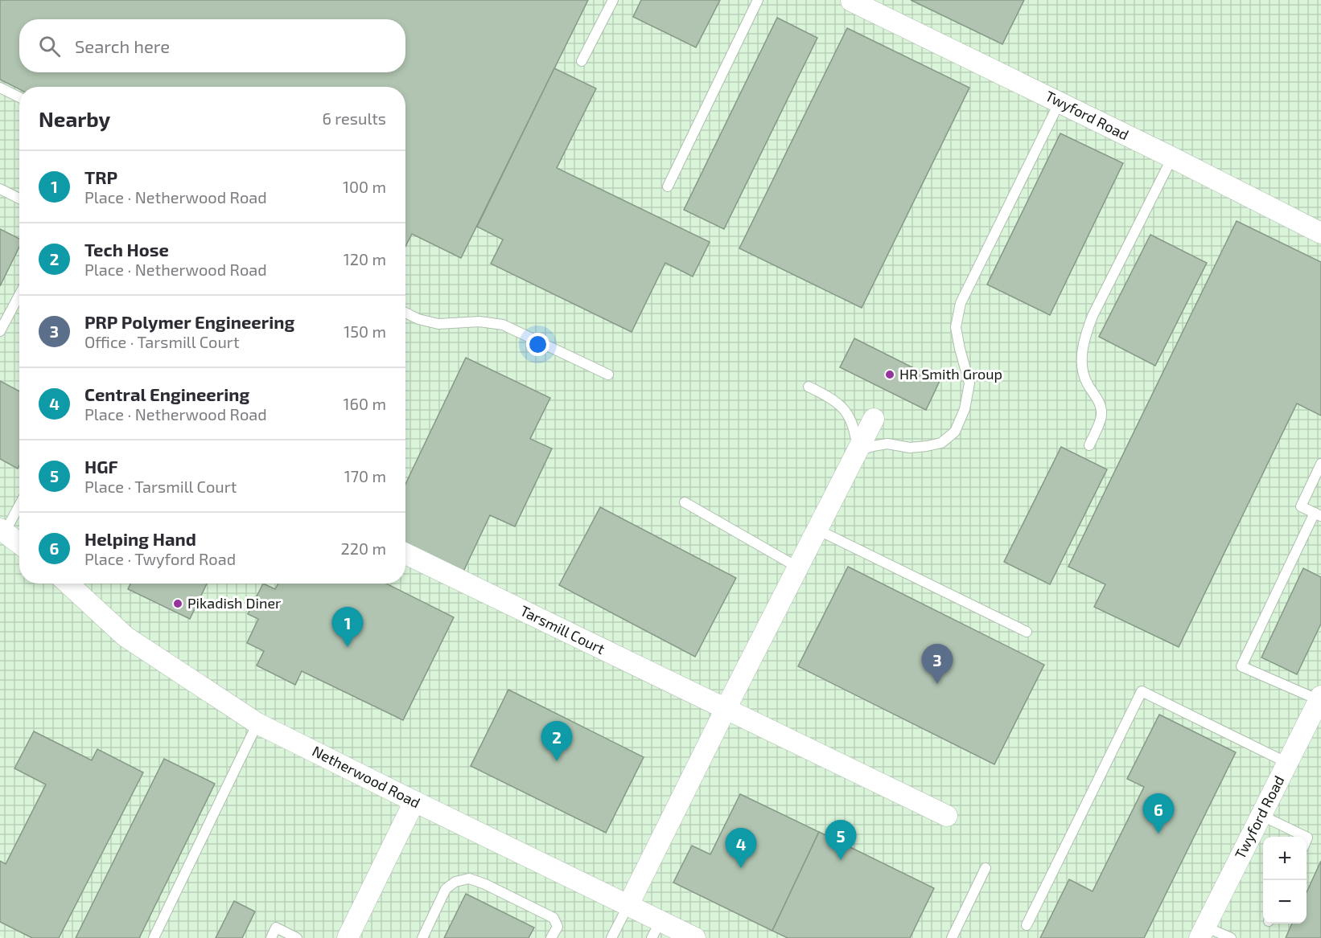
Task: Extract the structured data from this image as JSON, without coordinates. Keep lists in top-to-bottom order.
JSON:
{
  "streets": {
    "street": ["Twyford Road", "Tarsmill Court", "Netherwood Road"]
  },
  "places": ["HR Smith Group", "Pikadish Diner"],
  "page": {
    "search": "Search here",
    "heading": ["Nearby", "6 results"],
    "list": [
      {
        "mark": "1",
        "name": "TRP",
        "note": "Place · Netherwood Road",
        "value": "100 m"
      },
      {
        "mark": "2",
        "name": "Tech Hose",
        "note": "Place · Netherwood Road",
        "value": "120 m"
      },
      {
        "mark": "3",
        "name": "PRP Polymer Engineering",
        "note": "Office · Tarsmill Court",
        "value": "150 m"
      },
      {
        "mark": "4",
        "name": "Central Engineering",
        "note": "Place · Netherwood Road",
        "value": "160 m"
      },
      {
        "mark": "5",
        "name": "HGF",
        "note": "Place · Tarsmill Court",
        "value": "170 m"
      },
      {
        "mark": "6",
        "name": "Helping Hand",
        "note": "Place · Twyford Road",
        "value": "220 m"
      }
    ],
    "pins": [
      "1",
      "3",
      "2",
      "6",
      "5",
      "4"
    ],
    "map_buttons": ["+", "−"]
  }
}
